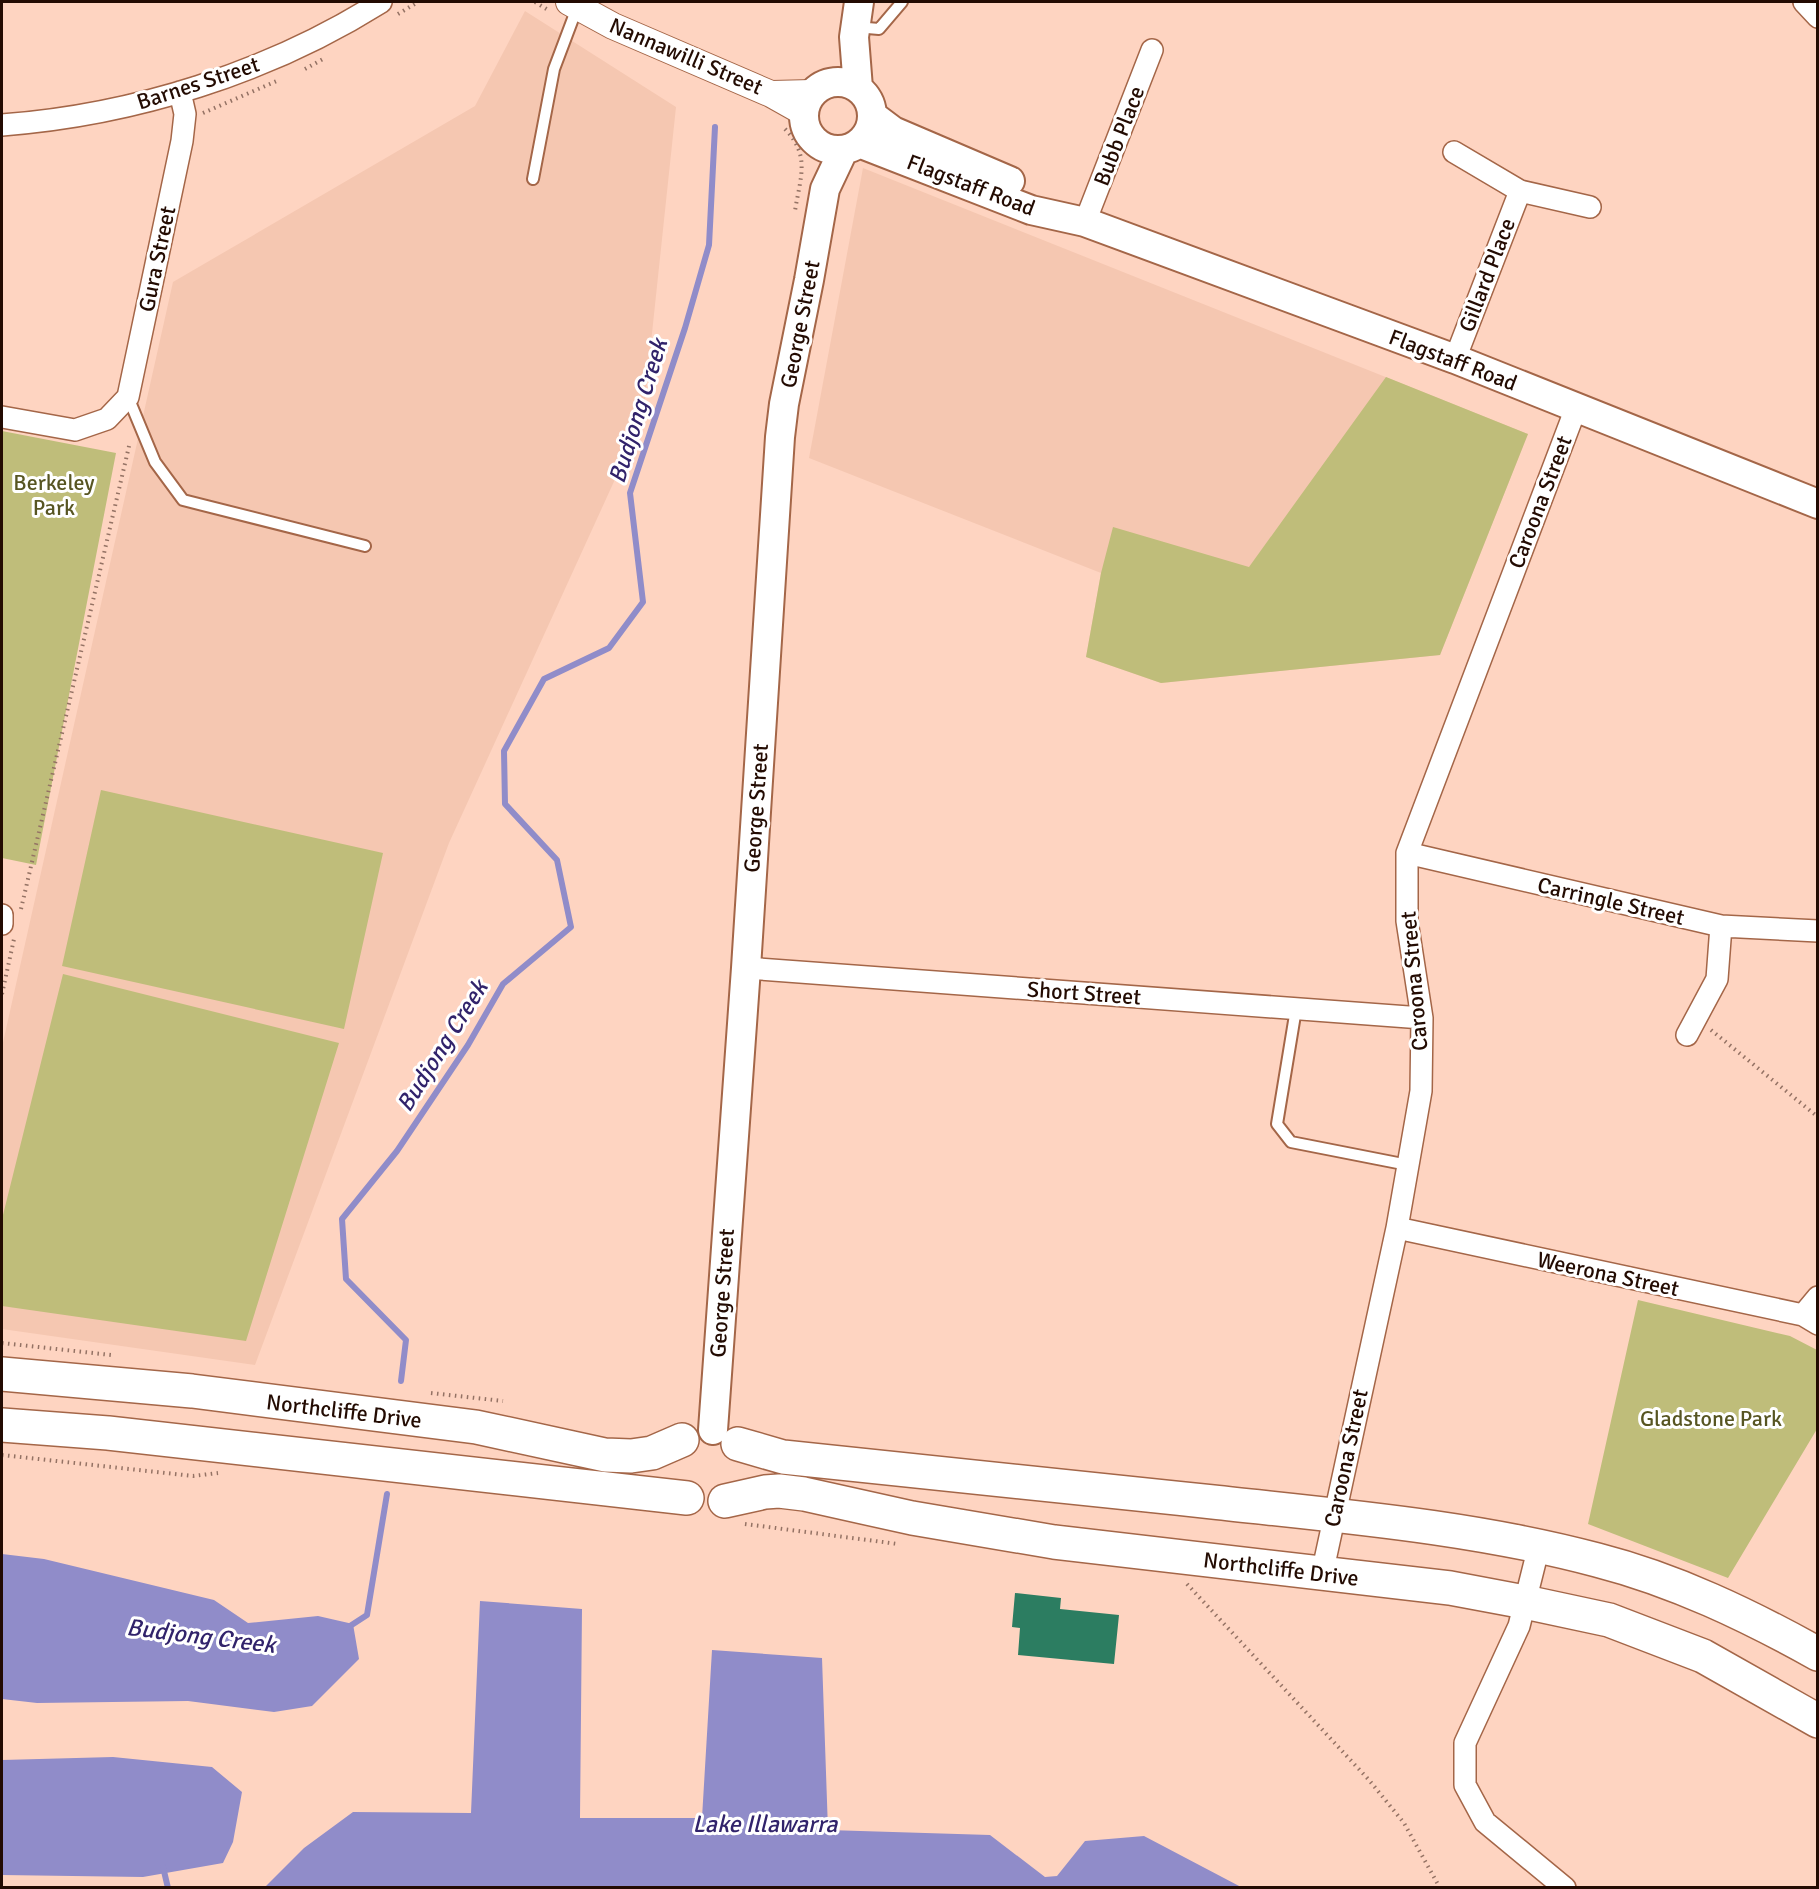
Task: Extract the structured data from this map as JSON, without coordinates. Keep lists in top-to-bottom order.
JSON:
{
  "streets": {
    "main road": ["Flagstaff Road", "George Street", "Northcliffe Drive"],
    "street": [
      "Nannawilli Street",
      "Barnes Street",
      "Bubb Place",
      "Gura Street",
      "Gillard Place",
      "Caroona Street",
      "Carringle Street",
      "Short Street",
      "Weerona Street"
    ]
  },
  "crossings": [
    ["Barnes Street", "Gura Street"],
    ["Bubb Place", "Flagstaff Road"],
    ["Flagstaff Road", "Gillard Place"],
    ["Flagstaff Road", "George Street"],
    ["Flagstaff Road", "Caroona Street"],
    ["George Street", "Short Street"],
    ["George Street", "Northcliffe Drive"],
    ["Caroona Street", "Carringle Street"],
    ["Caroona Street", "Short Street"],
    ["Caroona Street", "Weerona Street"],
    ["Caroona Street", "Northcliffe Drive"]
  ],
  "water": ["Budjong Creek", "Lake Illawarra"],
  "parks": ["Berkeley Park", "Gladstone Park"]
}
